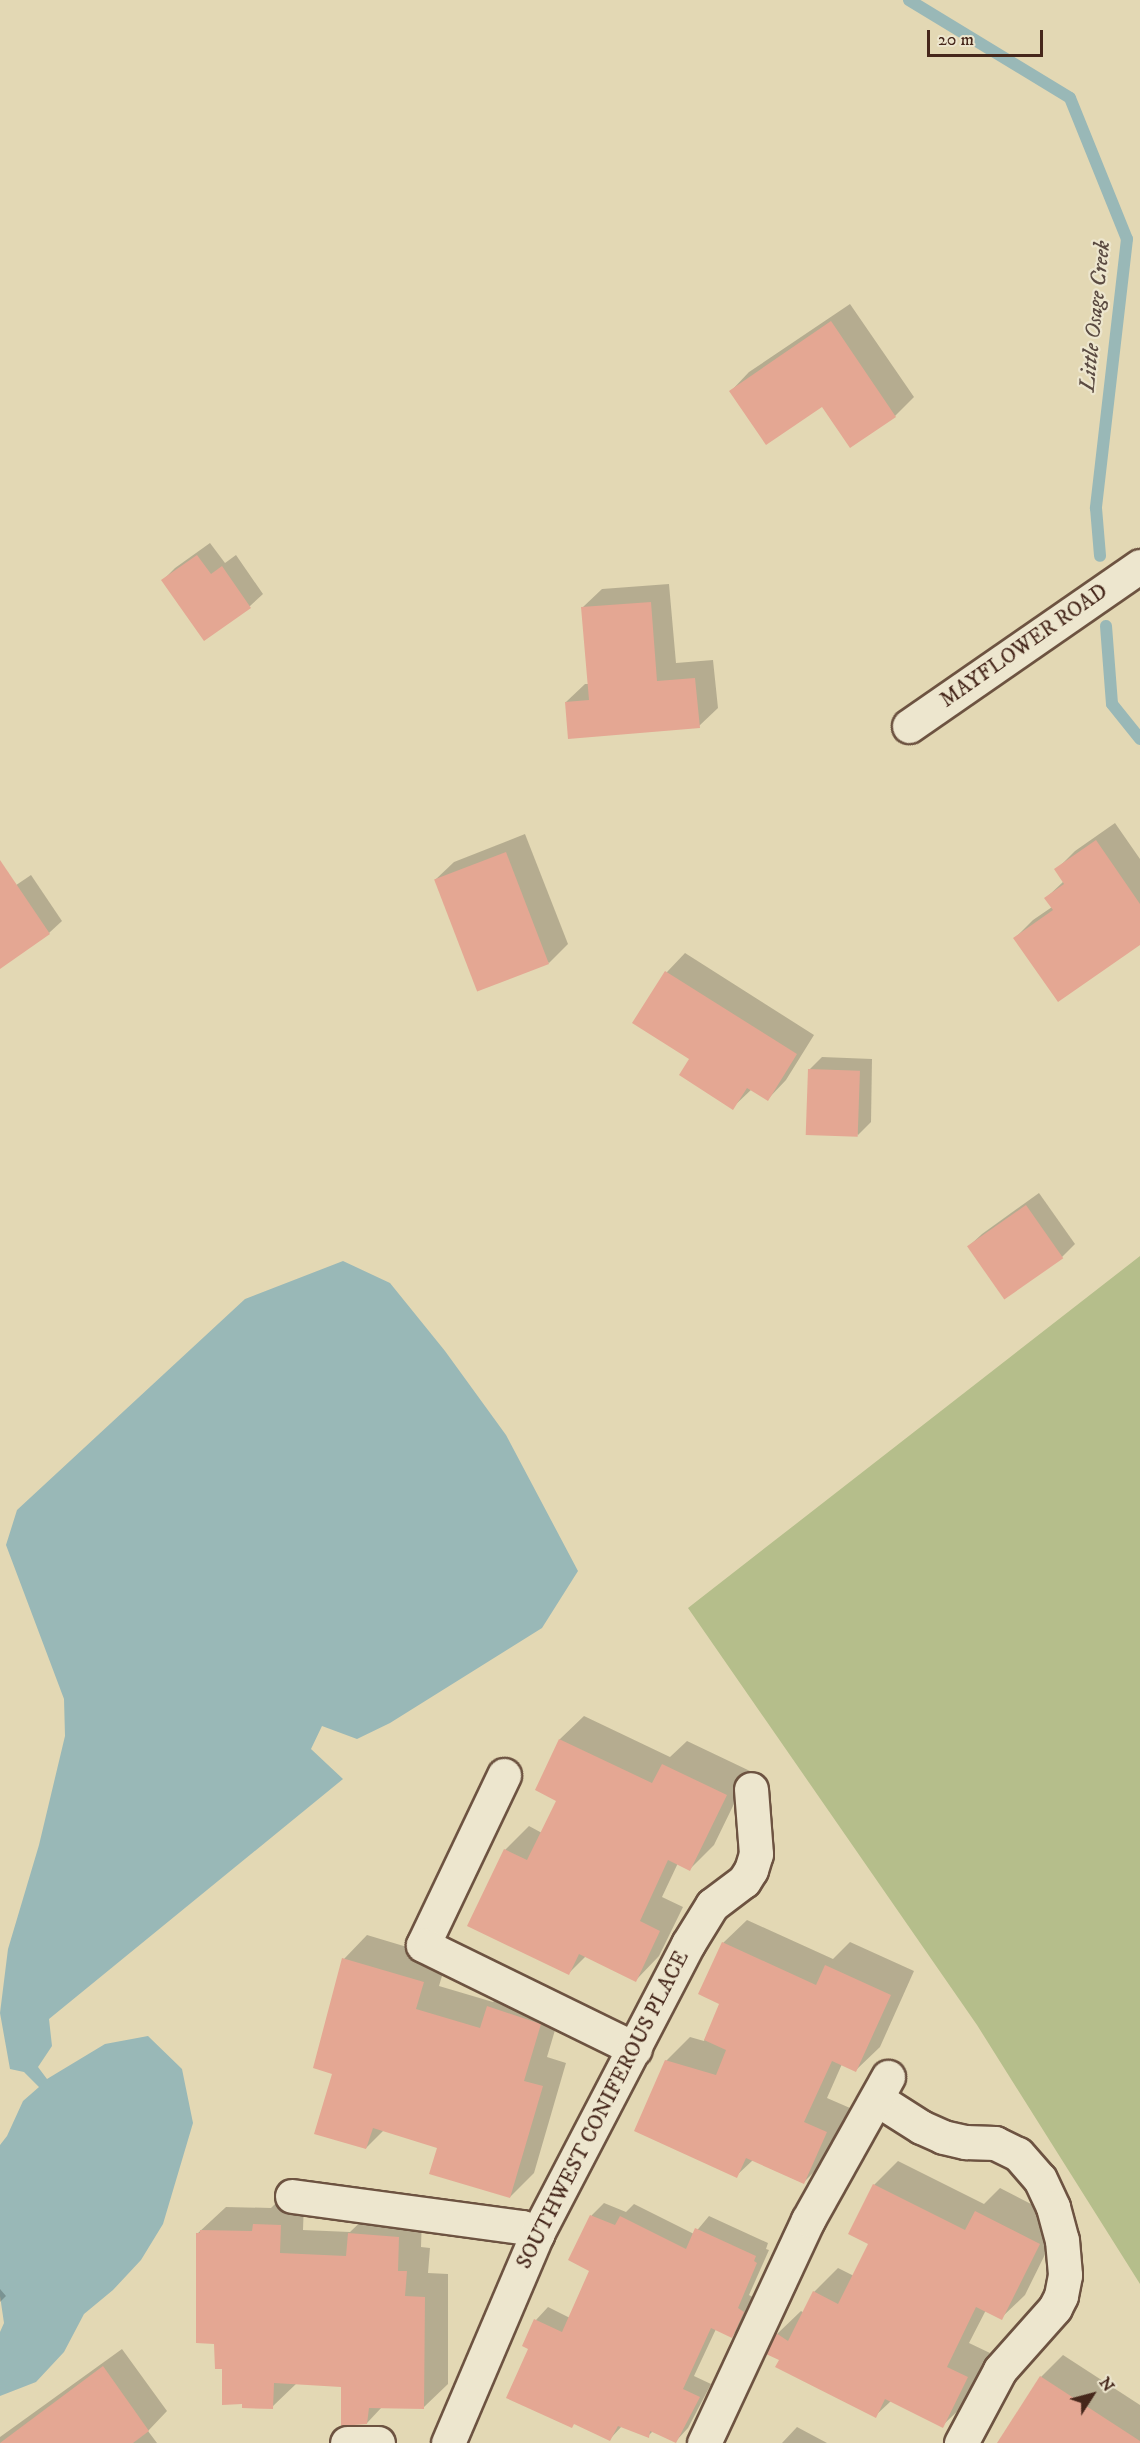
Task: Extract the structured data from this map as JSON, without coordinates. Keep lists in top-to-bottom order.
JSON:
{
  "streets": {
    "street": ["MAYFLOWER ROAD", "SOUTHWEST CONIFEROUS PLACE"]
  },
  "water": ["Little Osage Creek"],
  "scale_bar": "20 m",
  "north": "top right"
}
